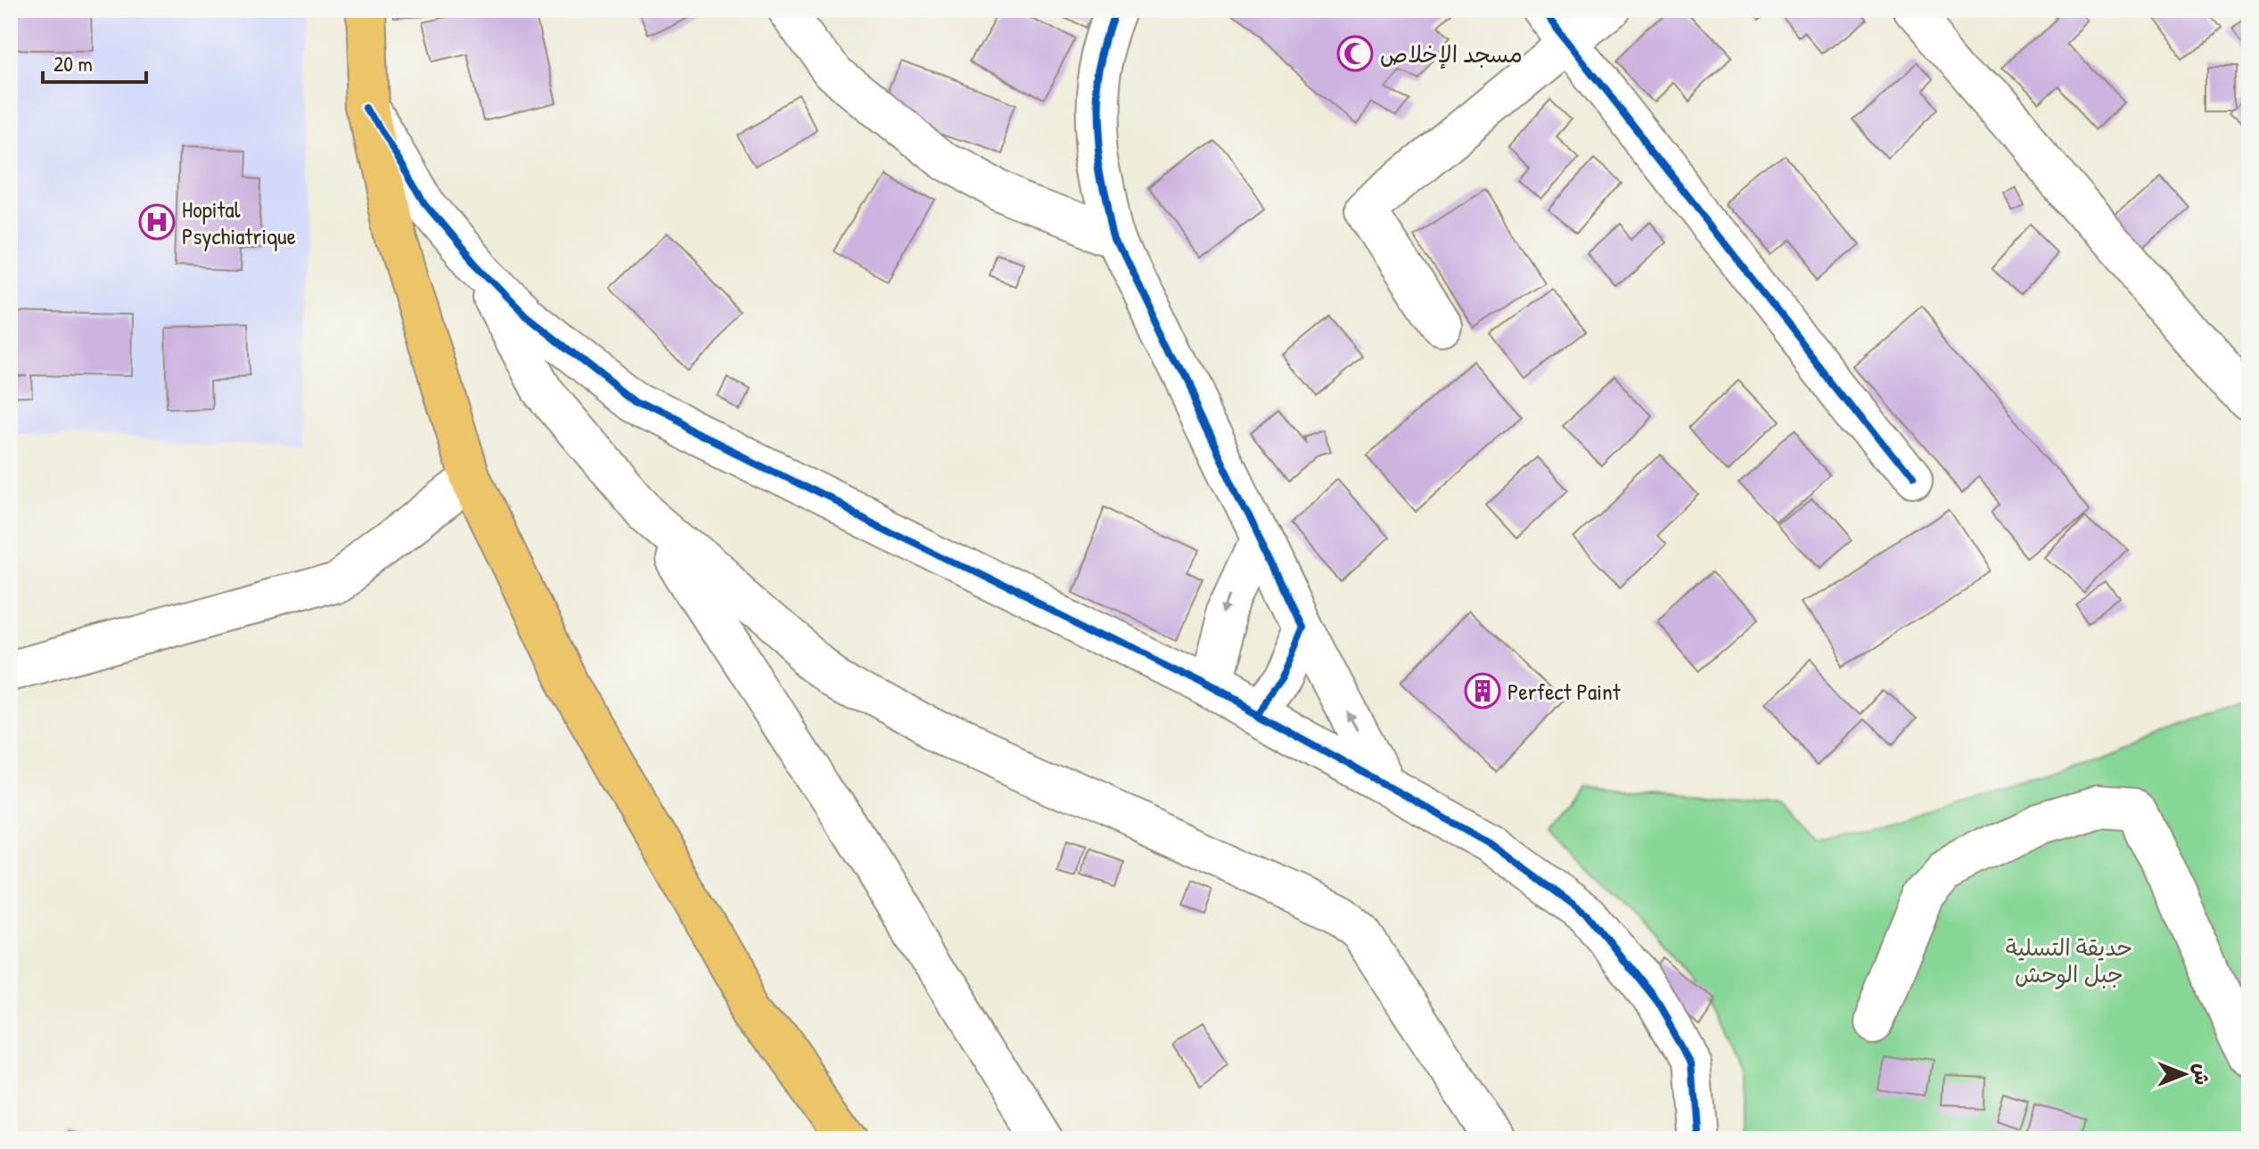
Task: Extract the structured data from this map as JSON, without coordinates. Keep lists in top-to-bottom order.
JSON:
{
  "parks": ["حديقة التسلية جبل الوحش"],
  "places": {
    "mosque": ["مسجد الإخلاص"],
    "hospital": ["Hopital Psychiatrique"],
    "building": ["Perfect Paint"]
  },
  "scale_bar": "20 m",
  "north": "right"
}
